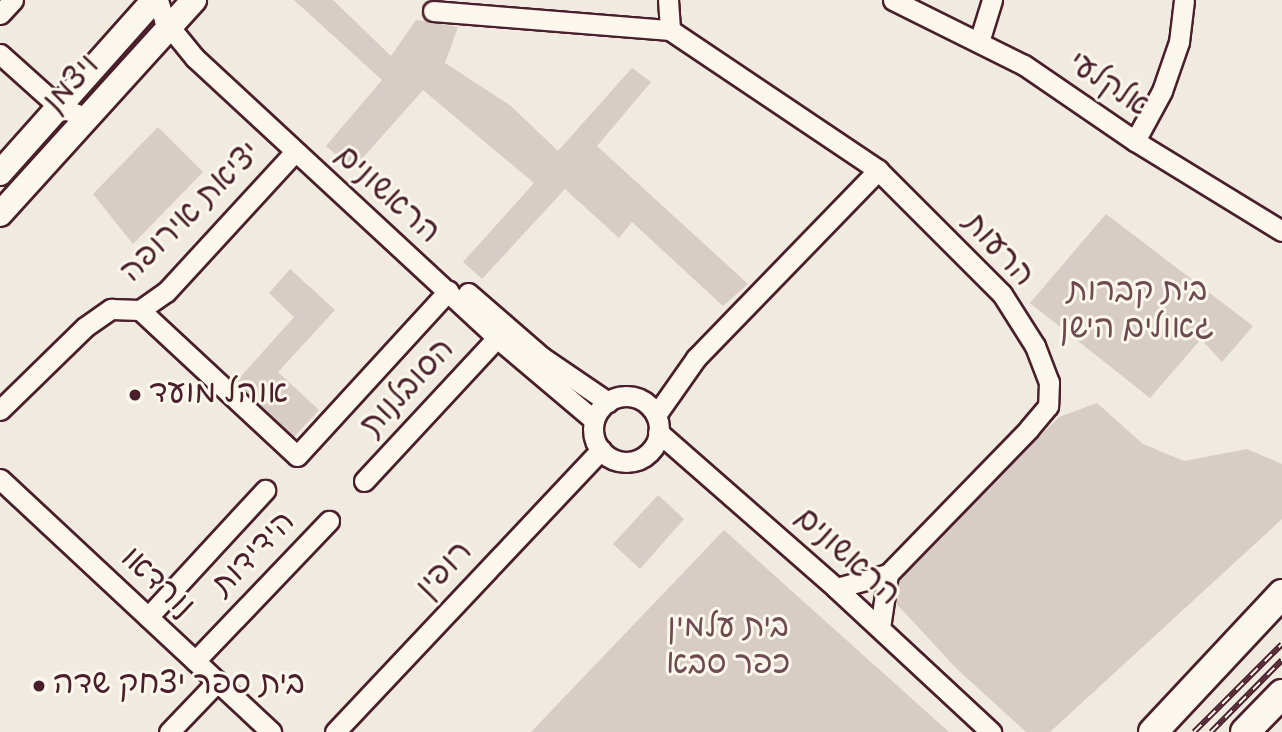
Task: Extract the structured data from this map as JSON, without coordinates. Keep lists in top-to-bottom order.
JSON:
{
  "streets": {
    "main road": ["ויצמן"],
    "street": [
      "אלקלעי",
      "הראשונים",
      "יציאת אירופה",
      "הרעות",
      "הסובלנות",
      "הידידות",
      "רופין",
      "נורדאו"
    ]
  },
  "crossings": [
    ["ויצמן", "הראשונים"],
    ["הראשונים", "יציאת אירופה"],
    ["הראשונים", "הסובלנות"],
    ["הראשונים", "רופין"],
    ["הידידות", "נורדאו"]
  ],
  "parks": ["בית קברות גאולים הישן", "בית עלמין כפר סבא"],
  "places": ["אוהל מועד", "בית ספר יצחק שדה"]
}
